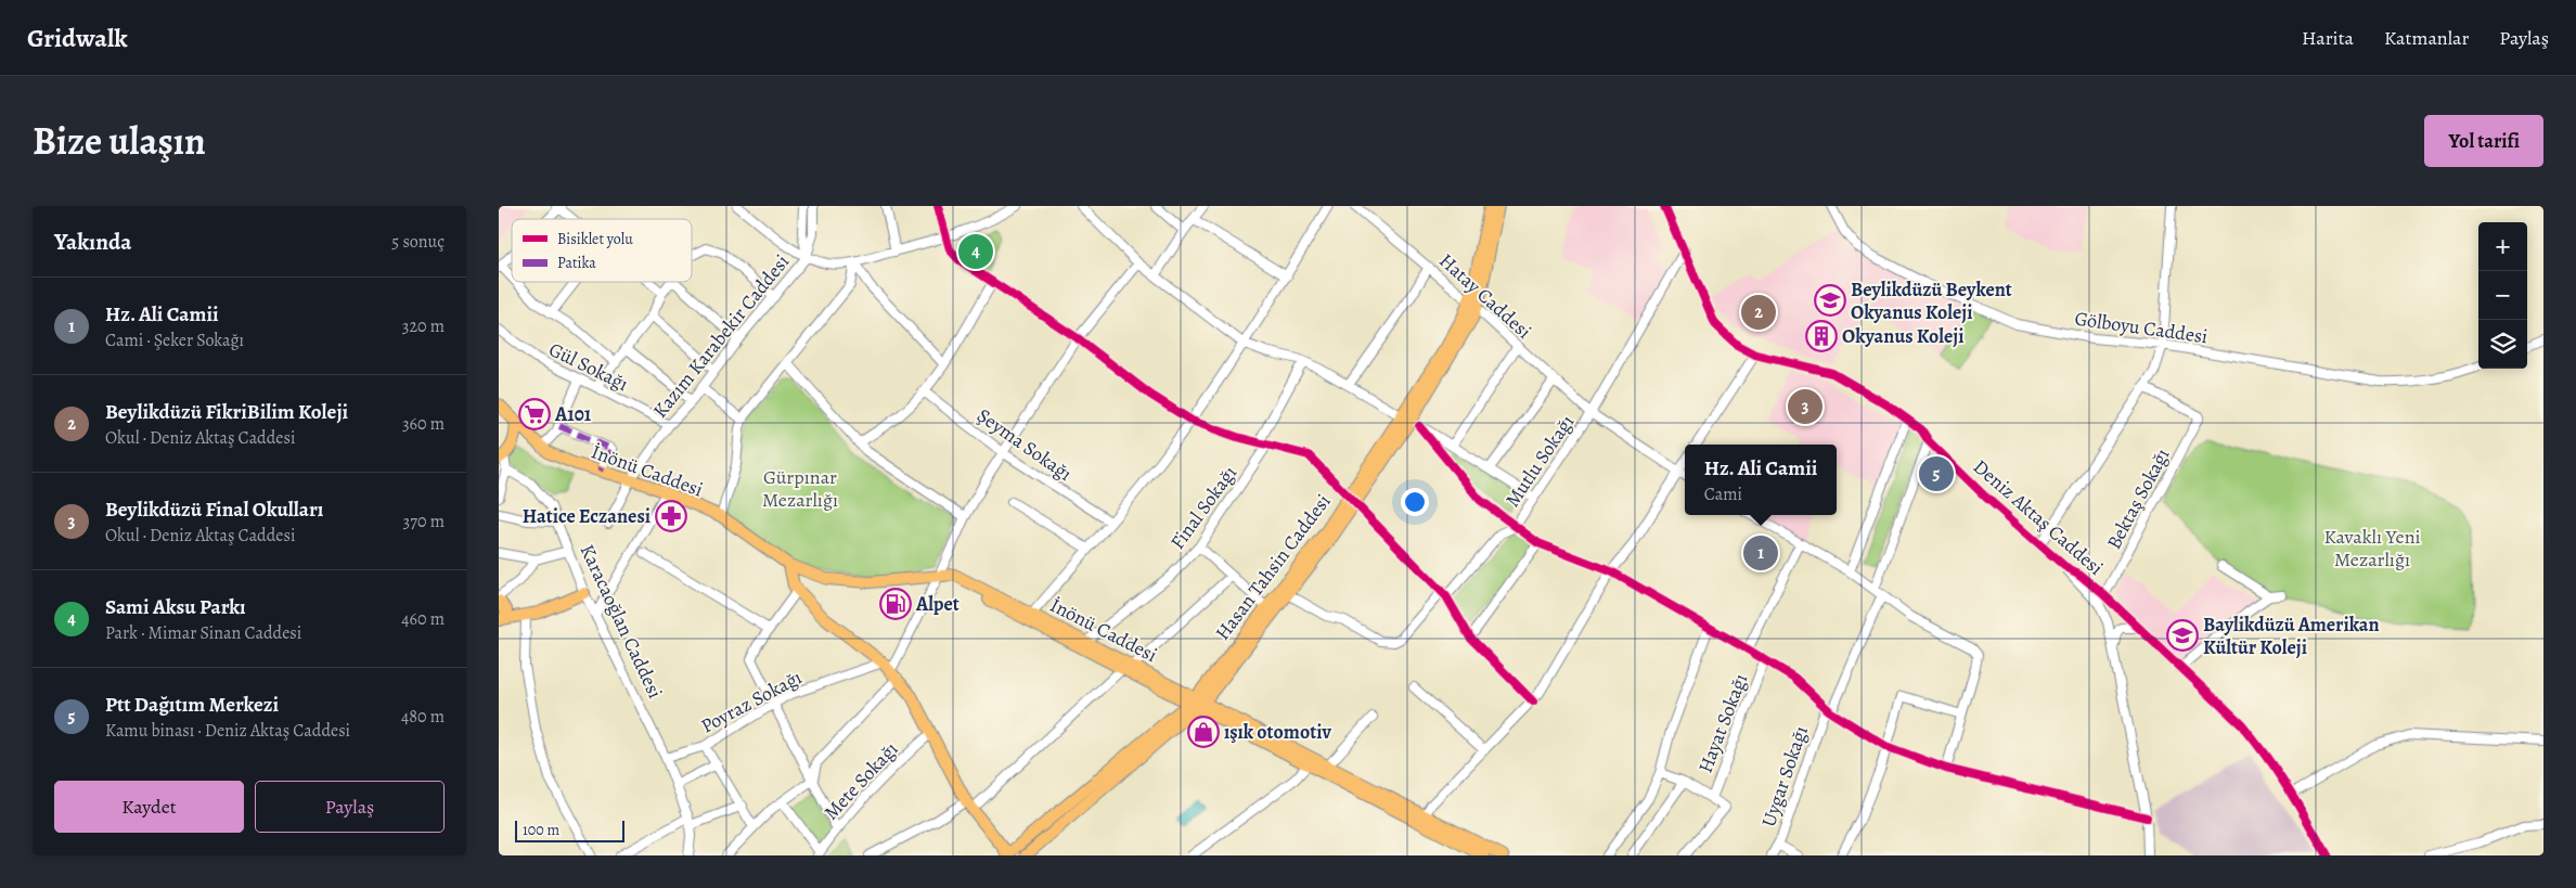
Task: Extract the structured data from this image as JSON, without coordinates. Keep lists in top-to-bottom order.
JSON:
{
  "streets": {
    "main road": ["İnönü Caddesi", "Hasan Tahsin Caddesi"],
    "street": [
      "Hatay Caddesi",
      "Gölboyu Caddesi",
      "Kazım Karabekir Caddesi",
      "Gül Sokağı",
      "Şeyma Sokağı",
      "Mutlu Sokağı",
      "Bektaş Sokağı",
      "Final Sokağı",
      "Deniz Aktaş Caddesi",
      "Karacaoğlan Caddesi",
      "Poyraz Sokağı",
      "Hayat Sokağı",
      "Uygar Sokağı",
      "Mete Sokağı"
    ]
  },
  "crossings": [
    ["Hatay Caddesi", "Mutlu Sokağı"],
    ["Hatay Caddesi", "Hasan Tahsin Caddesi"],
    ["Kazım Karabekir Caddesi", "Gül Sokağı"],
    ["Kazım Karabekir Caddesi", "İnönü Caddesi"],
    ["Mutlu Sokağı", "Deniz Aktaş Caddesi"],
    ["İnönü Caddesi", "Final Sokağı"],
    ["İnönü Caddesi", "Hasan Tahsin Caddesi"],
    ["Bektaş Sokağı", "Deniz Aktaş Caddesi"],
    ["Karacaoğlan Caddesi", "Poyraz Sokağı"]
  ],
  "parks": ["Gürpınar Mezarlığı", "Kavaklı Yeni Mezarlığı"],
  "places": {
    "school or university": ["Beylikdüzü Beykent Okyanus Koleji", "Baylikdüzü Amerikan Kültür Koleji"],
    "building": ["Okyanus Koleji"],
    "supermarket": ["A101"],
    "pharmacy": ["Hatice Eczanesi"],
    "fuel station": ["Alpet"],
    "shop": ["ışık otomotiv"]
  },
  "legend": ["Bisiklet yolu", "Patika"],
  "scale_bar": "100 m",
  "page": {
    "header": "Gridwalk",
    "nav": ["Harita", "Katmanlar", "Paylaş"],
    "title": "Bize ulaşın",
    "buttons": [
      "Yol tarifi",
      ["Kaydet", "Paylaş"]
    ],
    "heading": ["Yakında", "5 sonuç"],
    "map_buttons": ["+", "−"],
    "pins": [
      "4",
      "2",
      "3",
      "5",
      "1"
    ],
    "list": [
      {
        "mark": "1",
        "name": "Hz. Ali Camii",
        "note": "Cami · Şeker Sokağı",
        "value": "320 m"
      },
      {
        "mark": "2",
        "name": "Beylikdüzü FikriBilim Koleji",
        "note": "Okul · Deniz Aktaş Caddesi",
        "value": "360 m"
      },
      {
        "mark": "3",
        "name": "Beylikdüzü Final Okulları",
        "note": "Okul · Deniz Aktaş Caddesi",
        "value": "370 m"
      },
      {
        "mark": "4",
        "name": "Sami Aksu Parkı",
        "note": "Park · Mimar Sinan Caddesi",
        "value": "460 m"
      },
      {
        "mark": "5",
        "name": "Ptt Dağıtım Merkezi",
        "note": "Kamu binası · Deniz Aktaş Caddesi",
        "value": "480 m"
      }
    ],
    "popup": ["Hz. Ali Camii", "Cami"],
    "scale": "100 m"
  }
}
